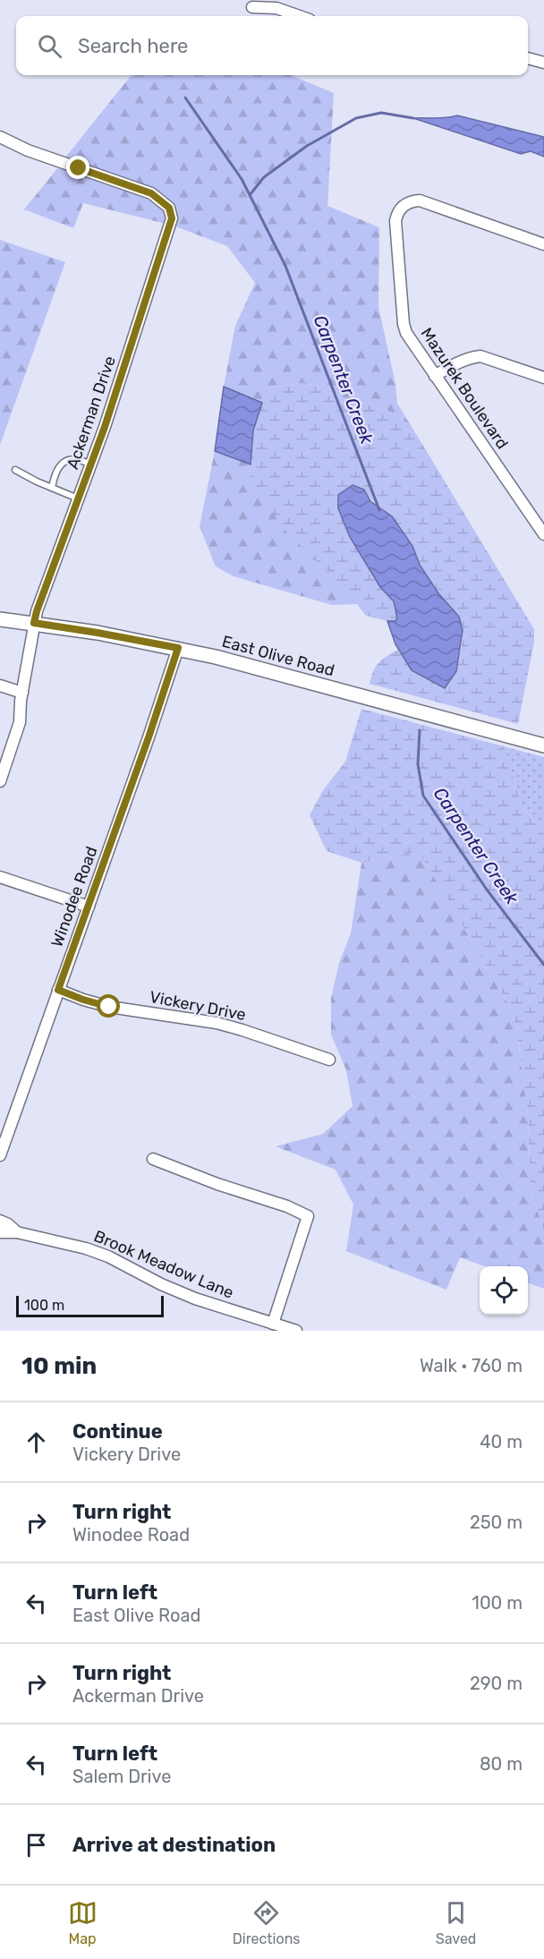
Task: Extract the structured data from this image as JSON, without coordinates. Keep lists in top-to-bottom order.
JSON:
{
  "streets": {
    "street": [
      "Mazurek Boulevard",
      "Ackerman Drive",
      "East Olive Road",
      "Winodee Road",
      "Vickery Drive",
      "Brook Meadow Lane"
    ]
  },
  "crossings": [
    ["Ackerman Drive", "East Olive Road"],
    ["East Olive Road", "Winodee Road"],
    ["Winodee Road", "Vickery Drive"]
  ],
  "water": ["Carpenter Creek"],
  "scale_bar": "100 m",
  "page": {
    "search": "Search here",
    "scale": "100 m",
    "heading": ["10 min", "Walk · 760 m"],
    "list": [
      ["Continue", "Vickery Drive", "40 m"],
      ["Turn right", "Winodee Road", "250 m"],
      ["Turn left", "East Olive Road", "100 m"],
      ["Turn right", "Ackerman Drive", "290 m"],
      ["Turn left", "Salem Drive", "80 m"],
      "Arrive at destination"
    ],
    "nav": ["Map", "Directions", "Saved"]
  }
}
